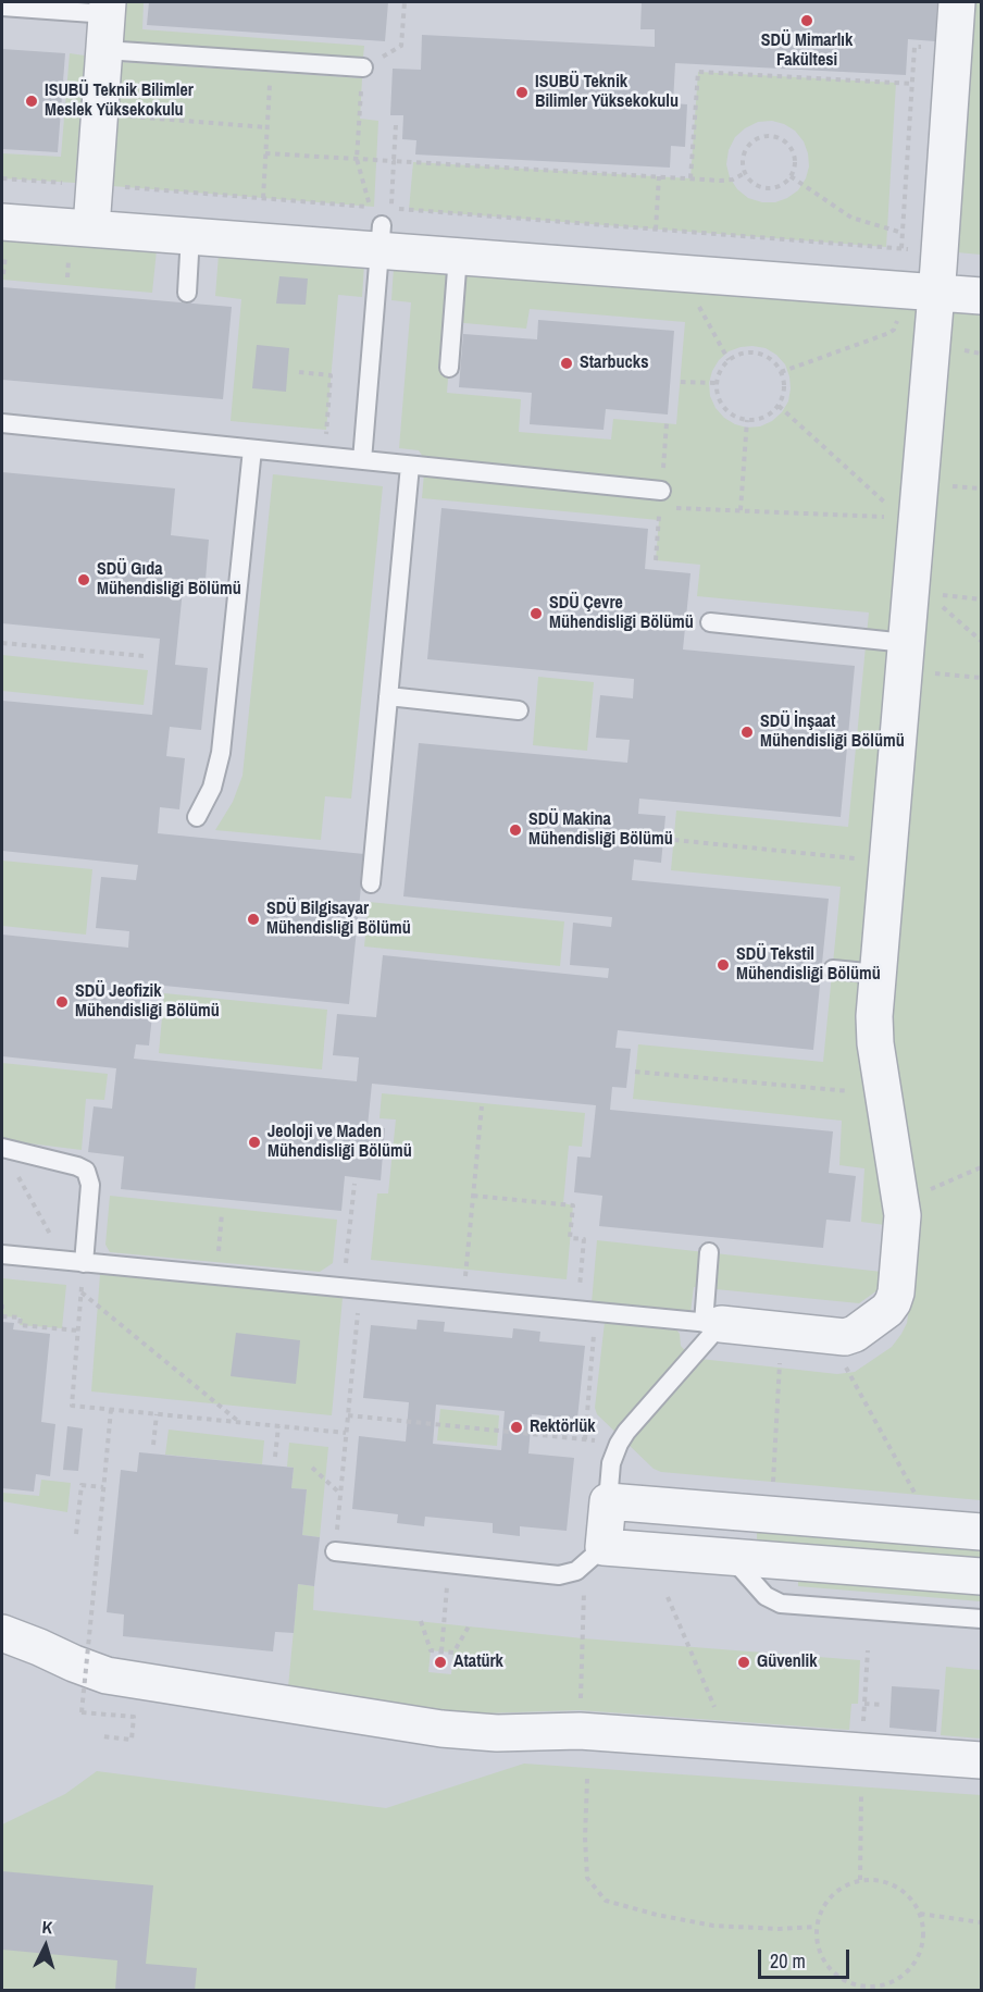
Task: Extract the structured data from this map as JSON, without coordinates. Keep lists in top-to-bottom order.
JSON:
{
  "places": [
    "SDÜ Mimarlık Fakültesi",
    "ISUBÜ Teknik Bilimler Yüksekokulu",
    "ISUBÜ Teknik Bilimler Meslek Yüksekokulu",
    "Starbucks",
    "SDÜ Gıda Mühendisliği Bölümü",
    "SDÜ Çevre Mühendisliği Bölümü",
    "SDÜ İnşaat Mühendisliği Bölümü",
    "SDÜ Makina Mühendisliği Bölümü",
    "SDÜ Bilgisayar Mühendisliği Bölümü",
    "SDÜ Tekstil Mühendisliği Bölümü",
    "SDÜ Jeofizik Mühendisliği Bölümü",
    "Jeoloji ve Maden Mühendisliği Bölümü",
    "Rektörlük",
    "Atatürk",
    "Güvenlik"
  ],
  "scale_bar": "20 m",
  "north": "top"
}
